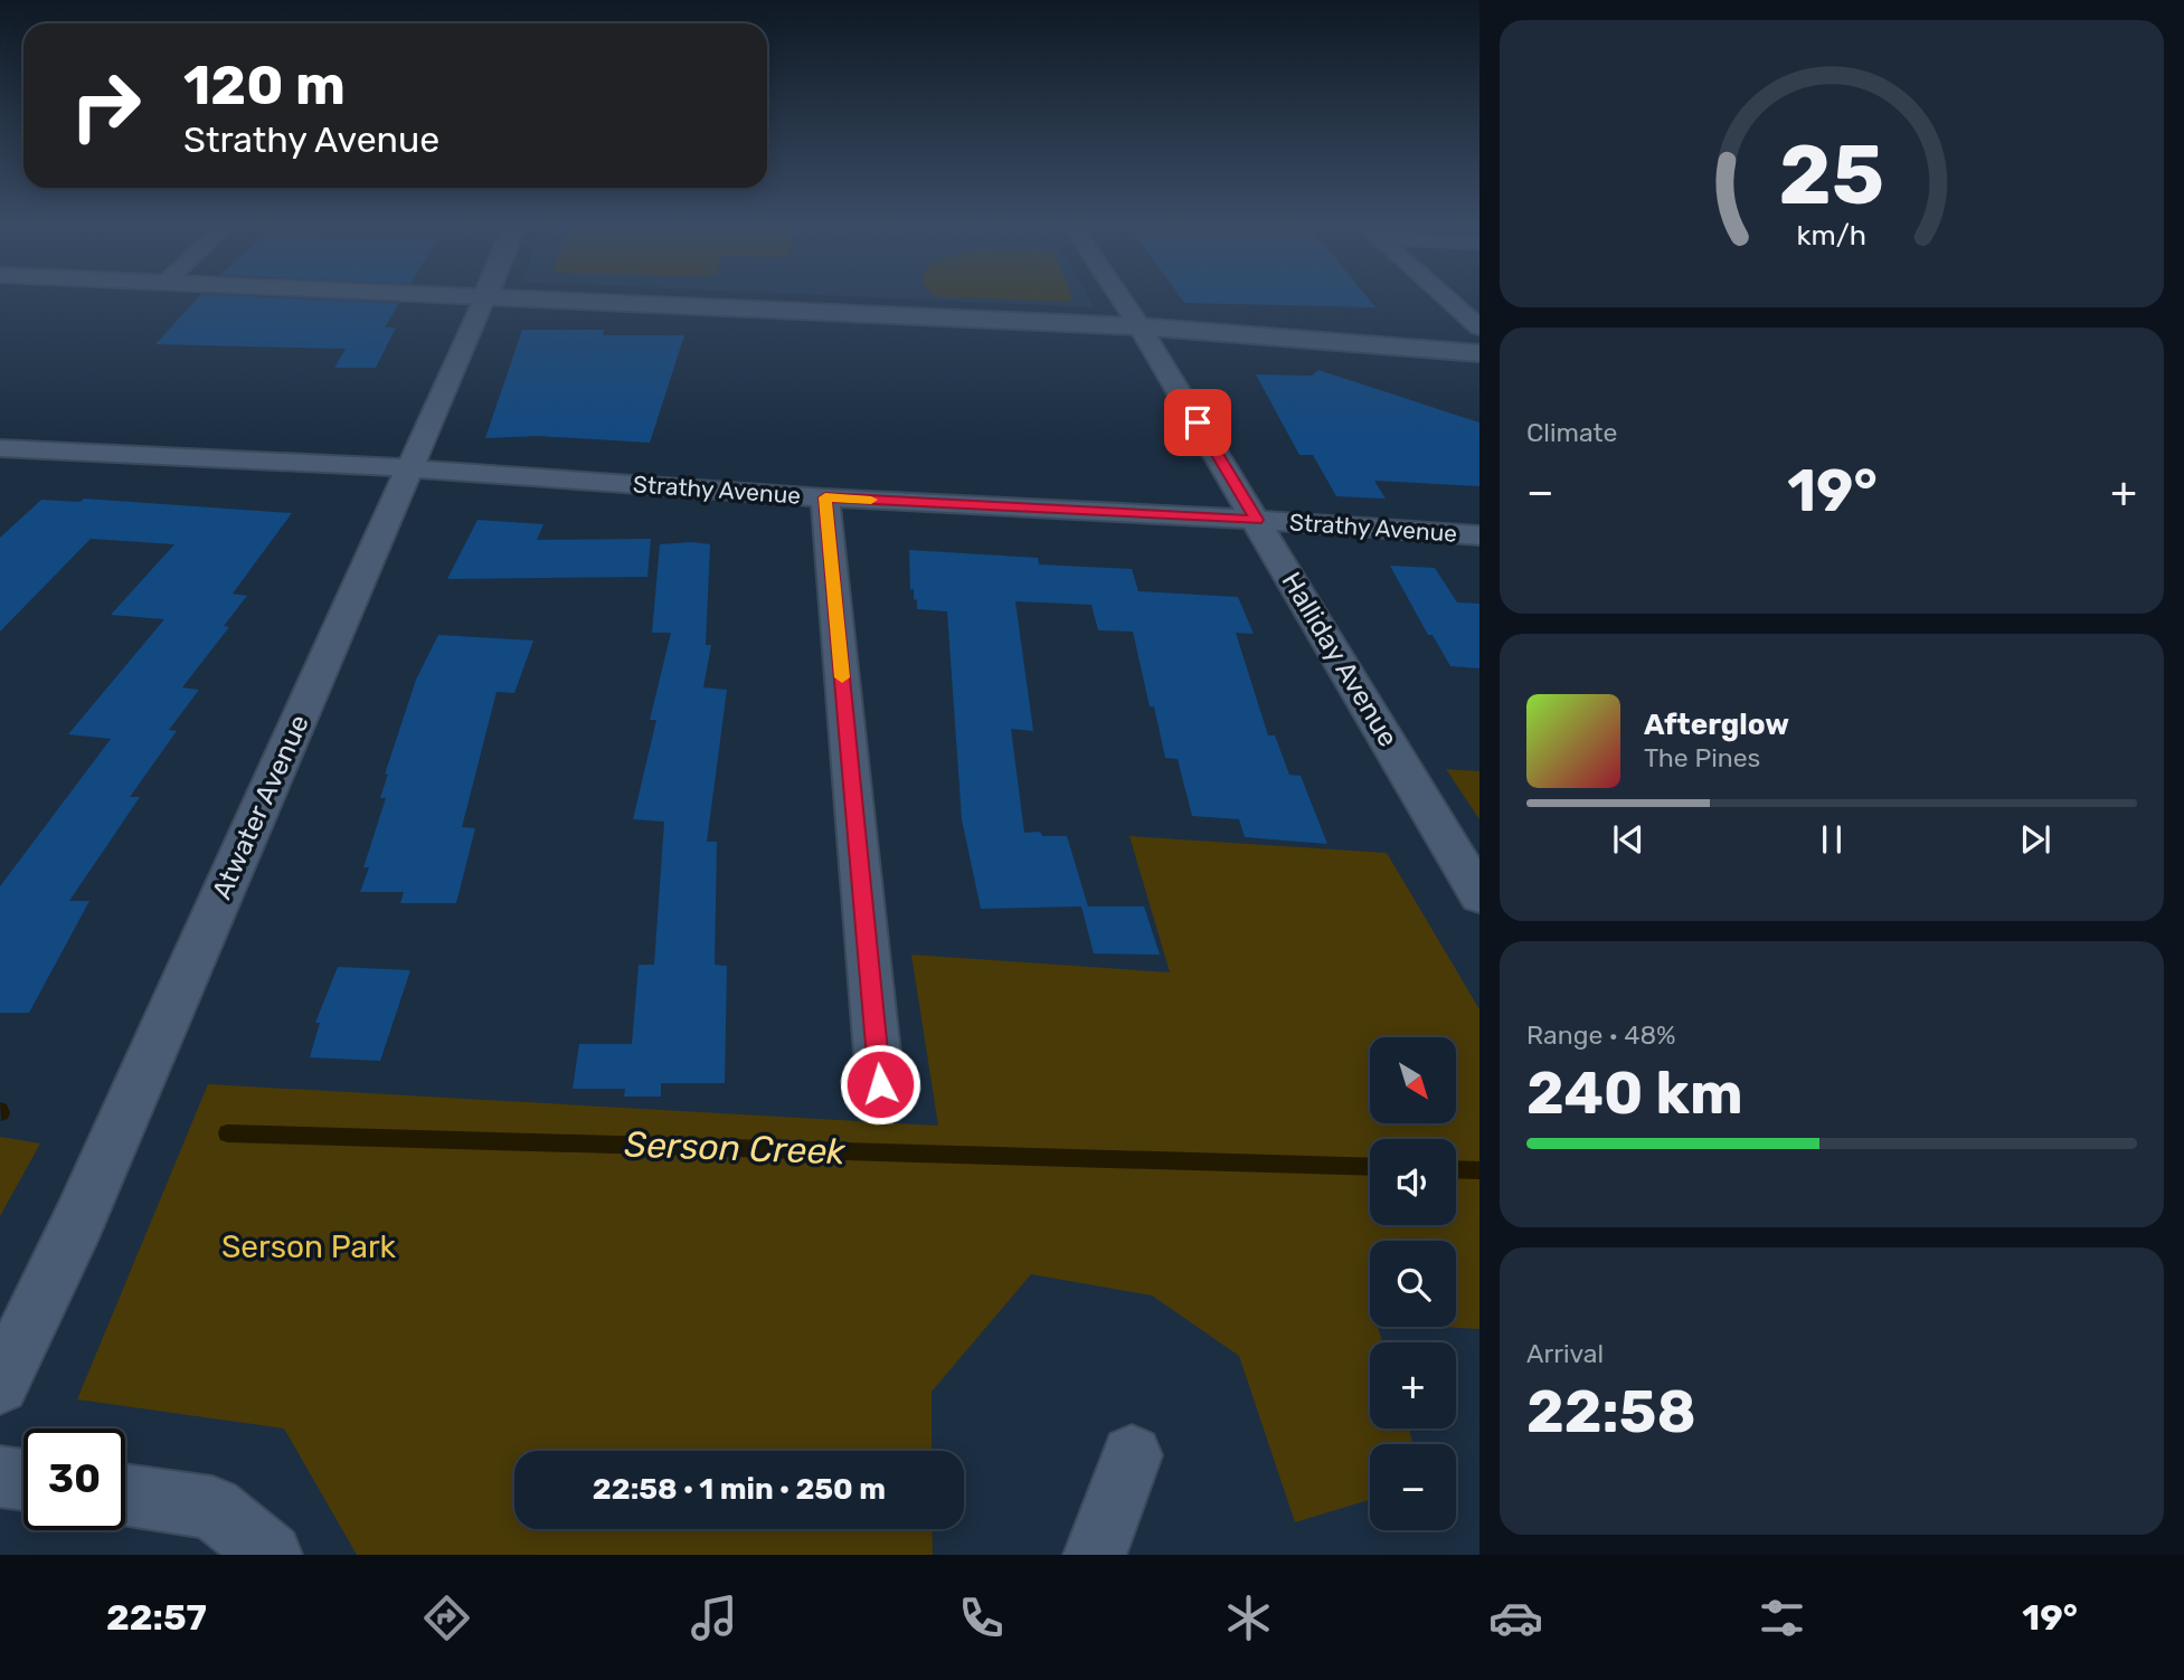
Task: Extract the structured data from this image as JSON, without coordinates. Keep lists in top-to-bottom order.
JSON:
{
  "streets": {
    "street": ["Strathy Avenue", "Halliday Avenue", "Atwater Avenue"]
  },
  "crossings": [
    ["Strathy Avenue", "Halliday Avenue"],
    ["Strathy Avenue", "Atwater Avenue"]
  ],
  "water": ["Serson Creek"],
  "parks": ["Serson Park"],
  "north": "bottom right",
  "page": {
    "turn": ["120 m", "Strathy Avenue"],
    "tile": [
      "Climate",
      ["Range · 48%", "240 km"],
      ["Arrival", "22:58"]
    ],
    "heat": ["−", "19°", "+"],
    "song": ["Afterglow", "The Pines"],
    "map_buttons": ["+", "−"],
    "limit": "30",
    "trip": "22:58 · 1 min · 250 m",
    "tabs": ["22:57", "19°"],
    "gauge": ["25", "km/h"]
  }
}
